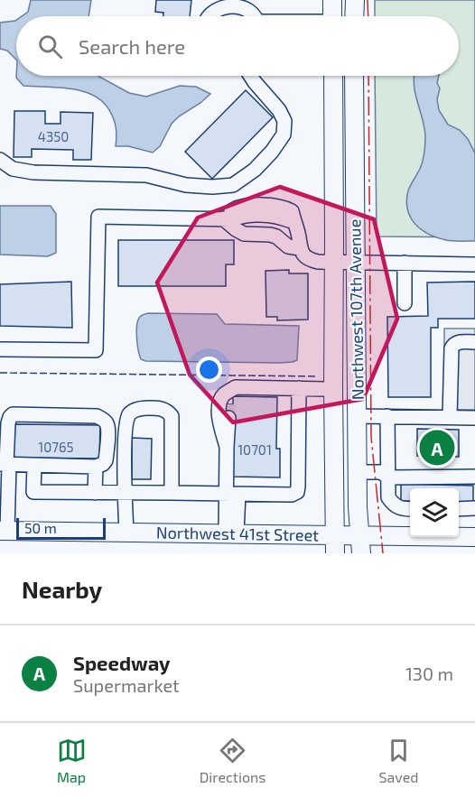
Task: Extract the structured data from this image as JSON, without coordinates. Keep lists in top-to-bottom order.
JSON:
{
  "streets": {
    "main road": ["Northwest 107th Avenue", "Northwest 41st Street"]
  },
  "crossings": [
    ["Northwest 107th Avenue", "Northwest 41st Street"]
  ],
  "house_numbers": ["4350", "10765", "10701"],
  "scale_bar": "50 m",
  "page": {
    "search": "Search here",
    "pins": "A",
    "scale": "50 m",
    "heading": "Nearby",
    "list": [
      {
        "mark": "A",
        "name": "Speedway",
        "note": "Supermarket",
        "value": "130 m"
      }
    ],
    "nav": ["Map", "Directions", "Saved"]
  }
}
